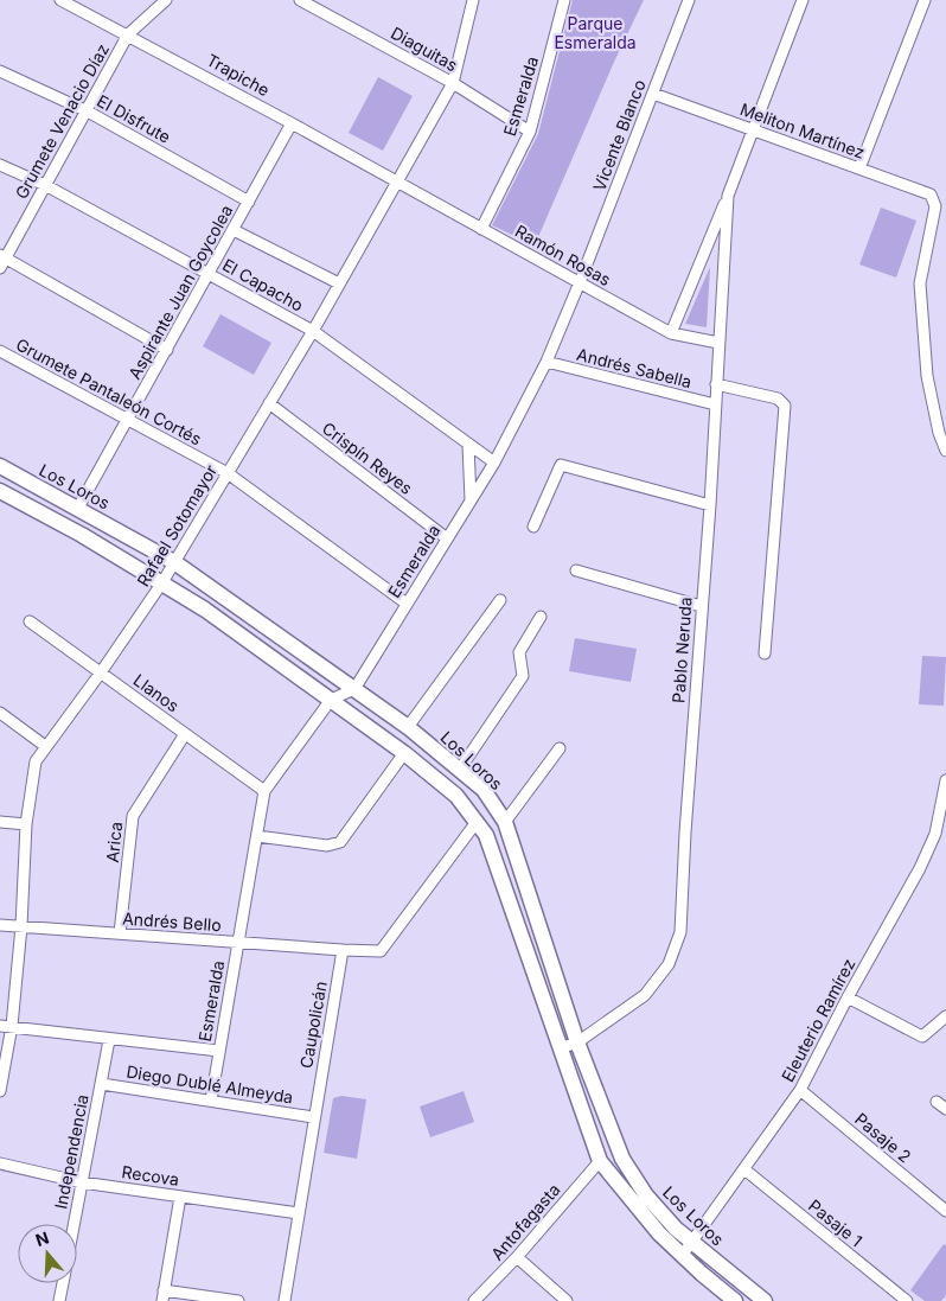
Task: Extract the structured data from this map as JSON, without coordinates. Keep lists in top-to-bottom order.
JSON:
{
  "streets": {
    "main road": ["Los Loros"],
    "street": [
      "Diaguitas",
      "Trapiche",
      "Esmeralda",
      "El Disfrute",
      "Grumete Venacio Díaz",
      "Meliton Martínez",
      "Vicente Blanco",
      "Ramón Rosas",
      "El Capacho",
      "Aspirante Juan Goycolea",
      "Andrés Sabella",
      "Grumete Pantaleón Cortés",
      "Crispín Reyes",
      "Rafael Sotomayor",
      "Pablo Neruda",
      "Llanos",
      "Arica",
      "Andrés Bello",
      "Eleuterio Ramírez",
      "Caupolicán",
      "Diego Dublé Almeyda",
      "Pasaje 2",
      "Independencia",
      "Recova",
      "Antofagasta",
      "Pasaje 1"
    ]
  },
  "crossings": [
    ["Diaguitas", "Esmeralda"],
    ["Diaguitas", "Rafael Sotomayor"],
    ["Trapiche", "Grumete Venacio Díaz"],
    ["Trapiche", "Ramón Rosas"],
    ["Trapiche", "Aspirante Juan Goycolea"],
    ["Trapiche", "Rafael Sotomayor"],
    ["Esmeralda", "Vicente Blanco"],
    ["Esmeralda", "Ramón Rosas"],
    ["Esmeralda", "El Capacho"],
    ["Esmeralda", "Andrés Sabella"],
    ["Esmeralda", "Grumete Pantaleón Cortés"],
    ["Esmeralda", "Crispín Reyes"],
    ["Esmeralda", "Los Loros"],
    ["Esmeralda", "Llanos"],
    ["Esmeralda", "Andrés Bello"],
    ["Esmeralda", "Diego Dublé Almeyda"],
    ["El Disfrute", "Grumete Venacio Díaz"],
    ["El Disfrute", "Aspirante Juan Goycolea"],
    ["Grumete Venacio Díaz", "El Capacho"],
    ["Meliton Martínez", "Vicente Blanco"],
    ["Meliton Martínez", "Pablo Neruda"],
    ["Vicente Blanco", "Ramón Rosas"],
    ["Ramón Rosas", "Rafael Sotomayor"],
    ["Ramón Rosas", "Pablo Neruda"],
    ["El Capacho", "Aspirante Juan Goycolea"],
    ["El Capacho", "Rafael Sotomayor"],
    ["Aspirante Juan Goycolea", "Grumete Pantaleón Cortés"],
    ["Aspirante Juan Goycolea", "Los Loros"],
    ["Andrés Sabella", "Pablo Neruda"],
    ["Grumete Pantaleón Cortés", "Rafael Sotomayor"],
    ["Crispín Reyes", "Rafael Sotomayor"],
    ["Los Loros", "Rafael Sotomayor"],
    ["Los Loros", "Pablo Neruda"],
    ["Los Loros", "Eleuterio Ramírez"],
    ["Rafael Sotomayor", "Llanos"],
    ["Rafael Sotomayor", "Andrés Bello"],
    ["Rafael Sotomayor", "Diego Dublé Almeyda"],
    ["Llanos", "Arica"],
    ["Arica", "Andrés Bello"],
    ["Andrés Bello", "Caupolicán"],
    ["Eleuterio Ramírez", "Pasaje 2"],
    ["Eleuterio Ramírez", "Pasaje 1"],
    ["Caupolicán", "Diego Dublé Almeyda"],
    ["Caupolicán", "Recova"],
    ["Diego Dublé Almeyda", "Independencia"],
    ["Independencia", "Recova"]
  ],
  "parks": ["Parque Esmeralda"],
  "north": "top"
}
